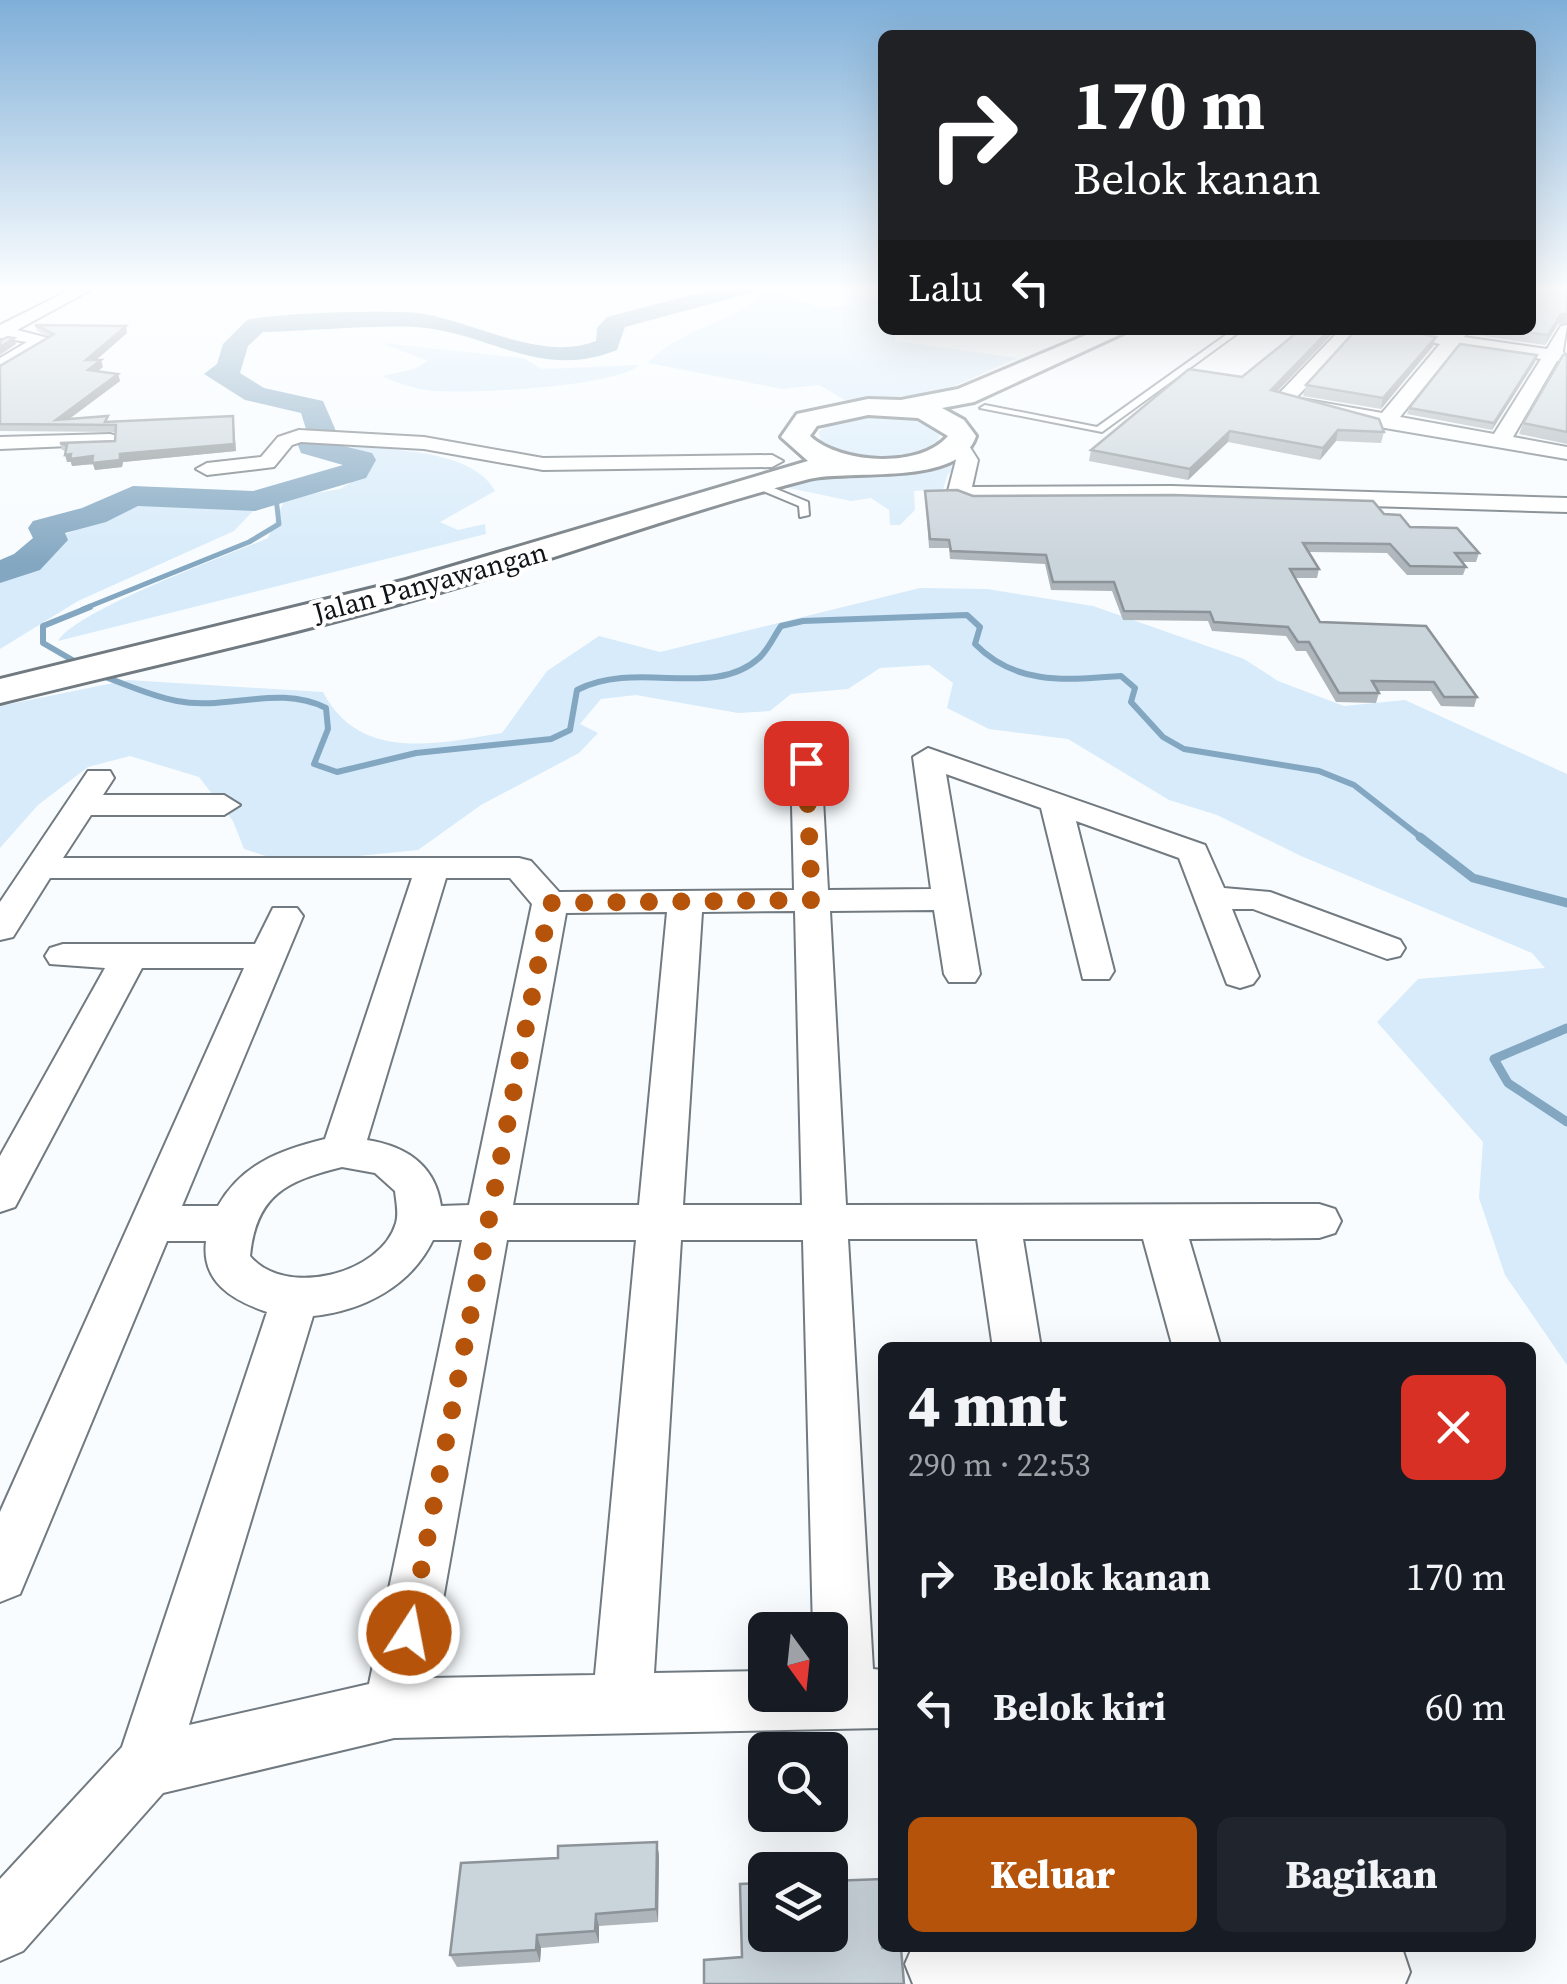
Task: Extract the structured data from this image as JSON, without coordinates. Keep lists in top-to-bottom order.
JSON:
{
  "streets": {
    "main road": ["Jalan Panyawangan"]
  },
  "north": "bottom",
  "page": {
    "turn": ["170 m", "Belok kanan"],
    "then": "Lalu",
    "heading": ["4 mnt", "290 m · 22:53"],
    "list": [
      {
        "name": "Belok kanan",
        "value": "170 m"
      },
      {
        "name": "Belok kiri",
        "value": "60 m"
      }
    ],
    "buttons": ["Keluar", "Bagikan"]
  }
}
